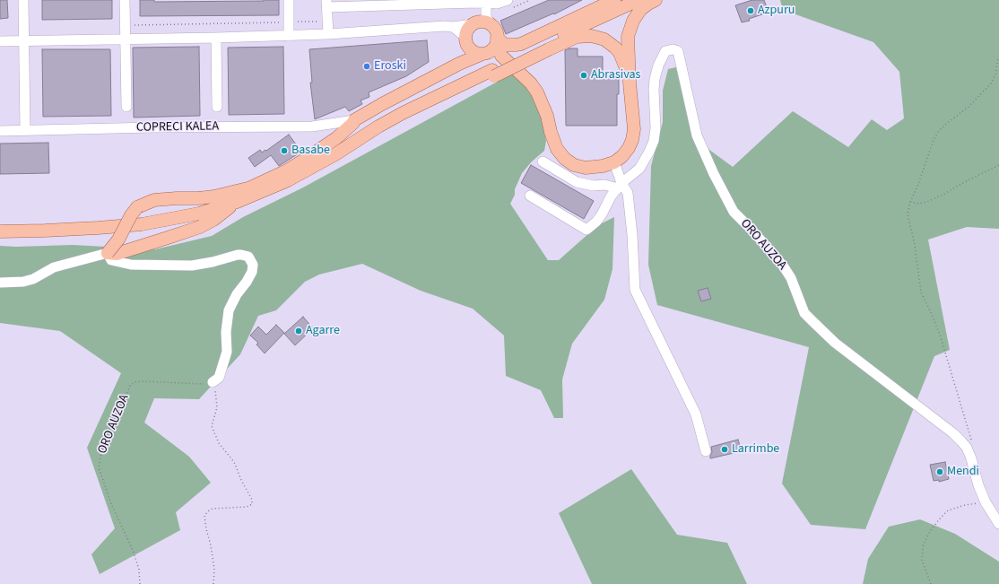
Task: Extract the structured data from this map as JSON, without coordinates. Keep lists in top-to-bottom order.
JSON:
{
  "streets": {
    "street": ["COPRECI KALEA", "ORO AUZOA"]
  },
  "places": [
    "Azpuru",
    "Eroski",
    "Abrasivas",
    "Basabe",
    "Agarre",
    "Larrimbe",
    "Mendi"
  ]
}
